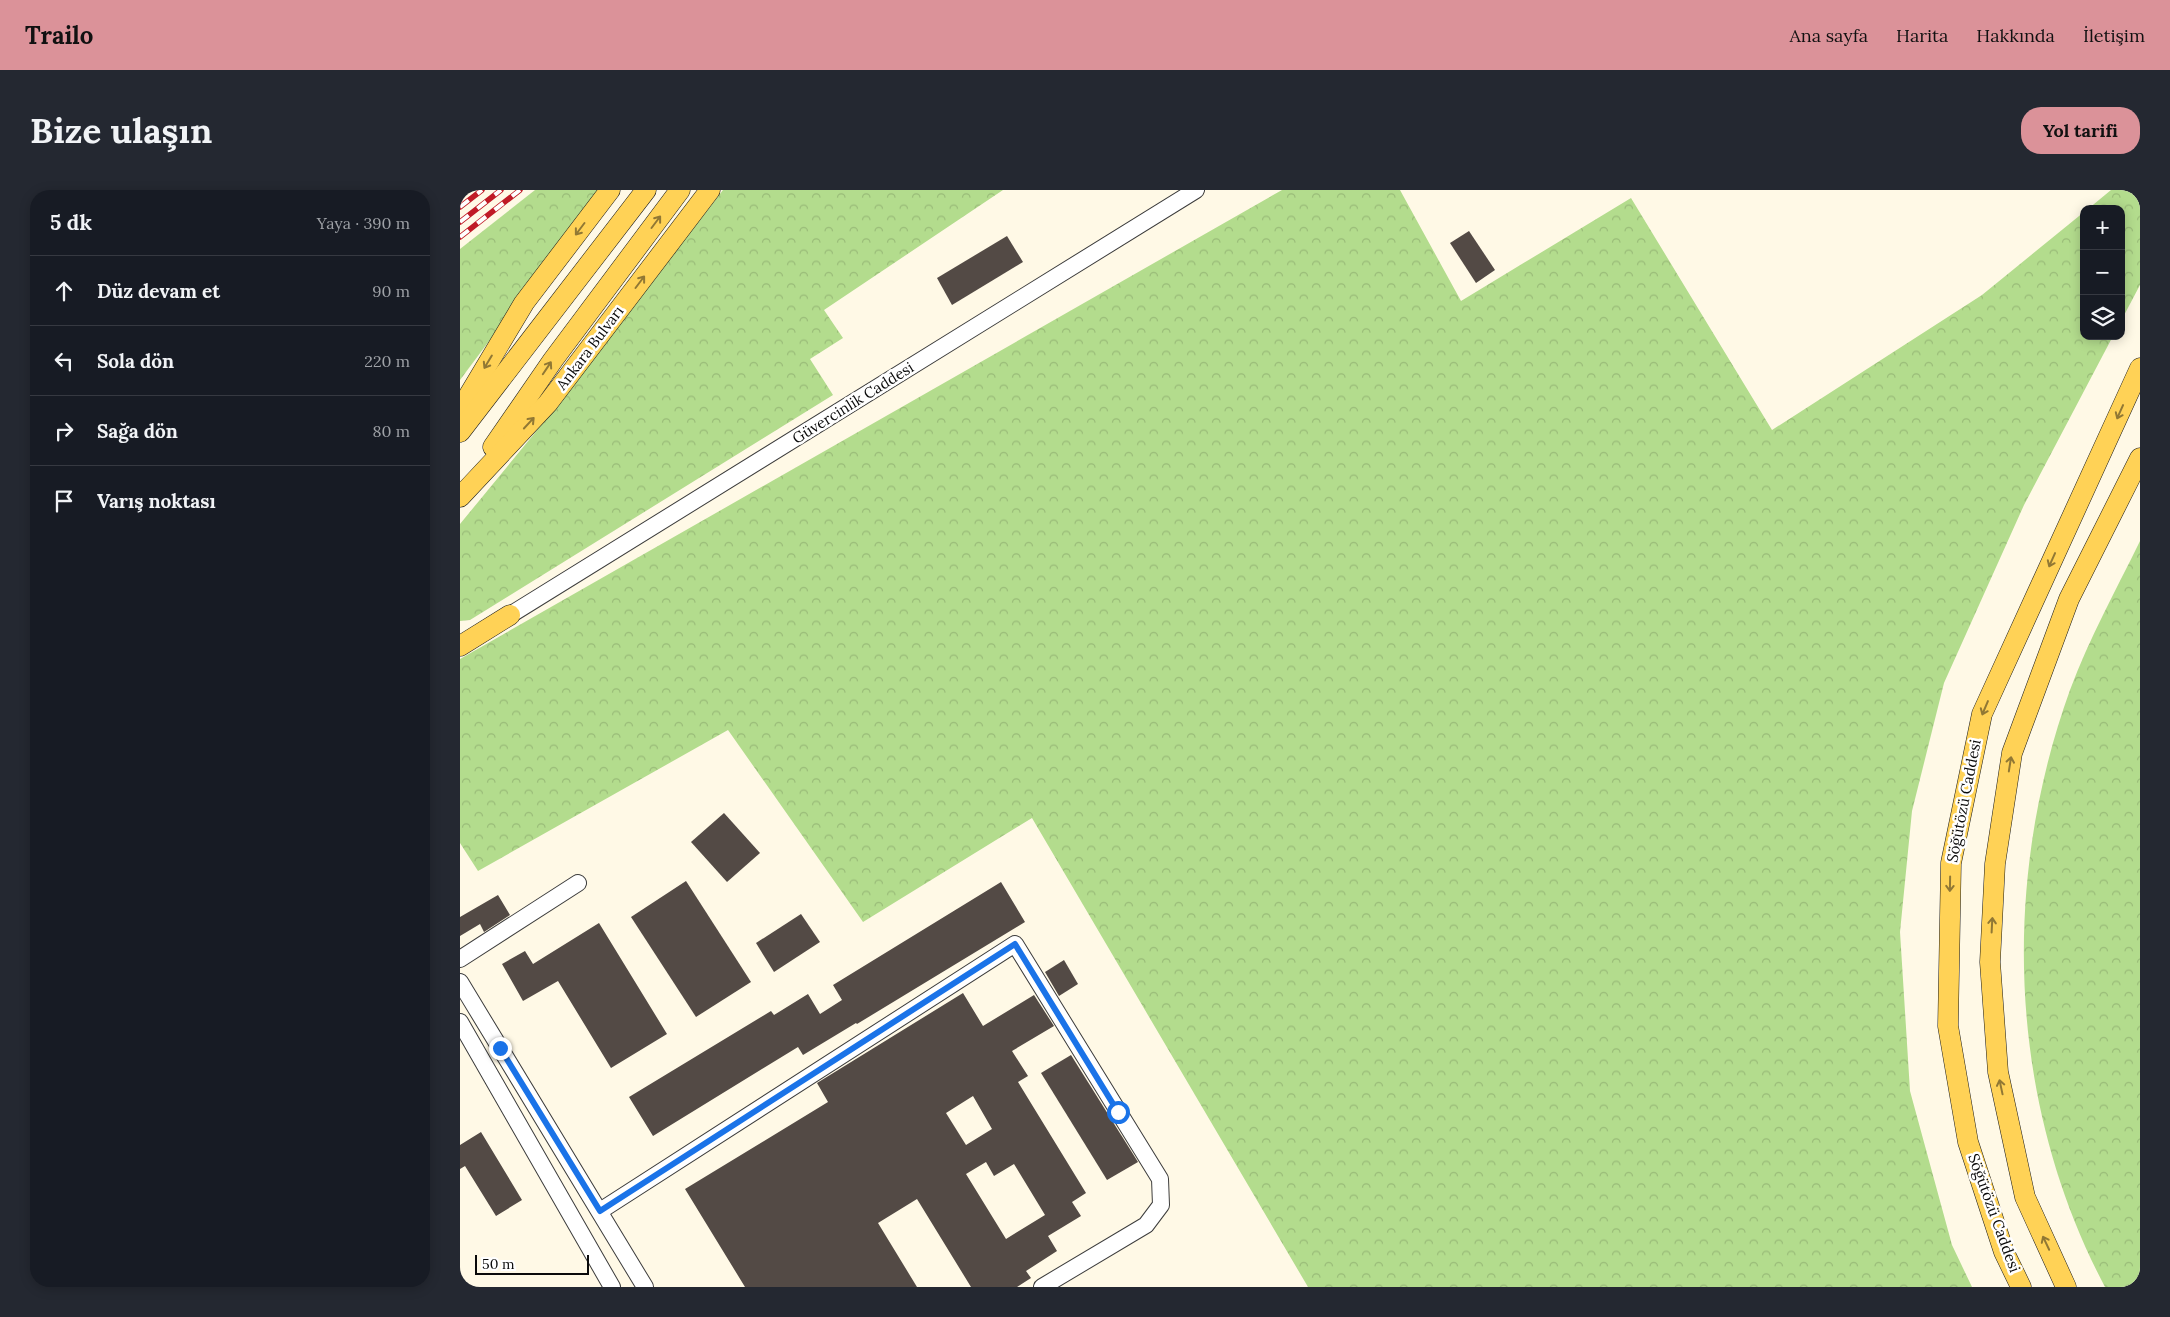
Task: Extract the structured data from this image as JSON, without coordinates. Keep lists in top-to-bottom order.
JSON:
{
  "streets": {
    "main road": ["Ankara Bulvarı", "Söğütözü Caddesi"],
    "street": ["Güvercinlik Caddesi"]
  },
  "scale_bar": "50 m",
  "page": {
    "header": "Trailo",
    "nav": [
      "Ana sayfa",
      "Harita",
      "Hakkında",
      "İletişim"
    ],
    "buttons": "Yol tarifi",
    "title": "Bize ulaşın",
    "heading": ["5 dk", "Yaya · 390 m"],
    "map_buttons": ["+", "−"],
    "list": [
      ["Düz devam et", "90 m"],
      ["Sola dön", "220 m"],
      ["Sağa dön", "80 m"],
      "Varış noktası"
    ],
    "scale": "50 m"
  }
}
